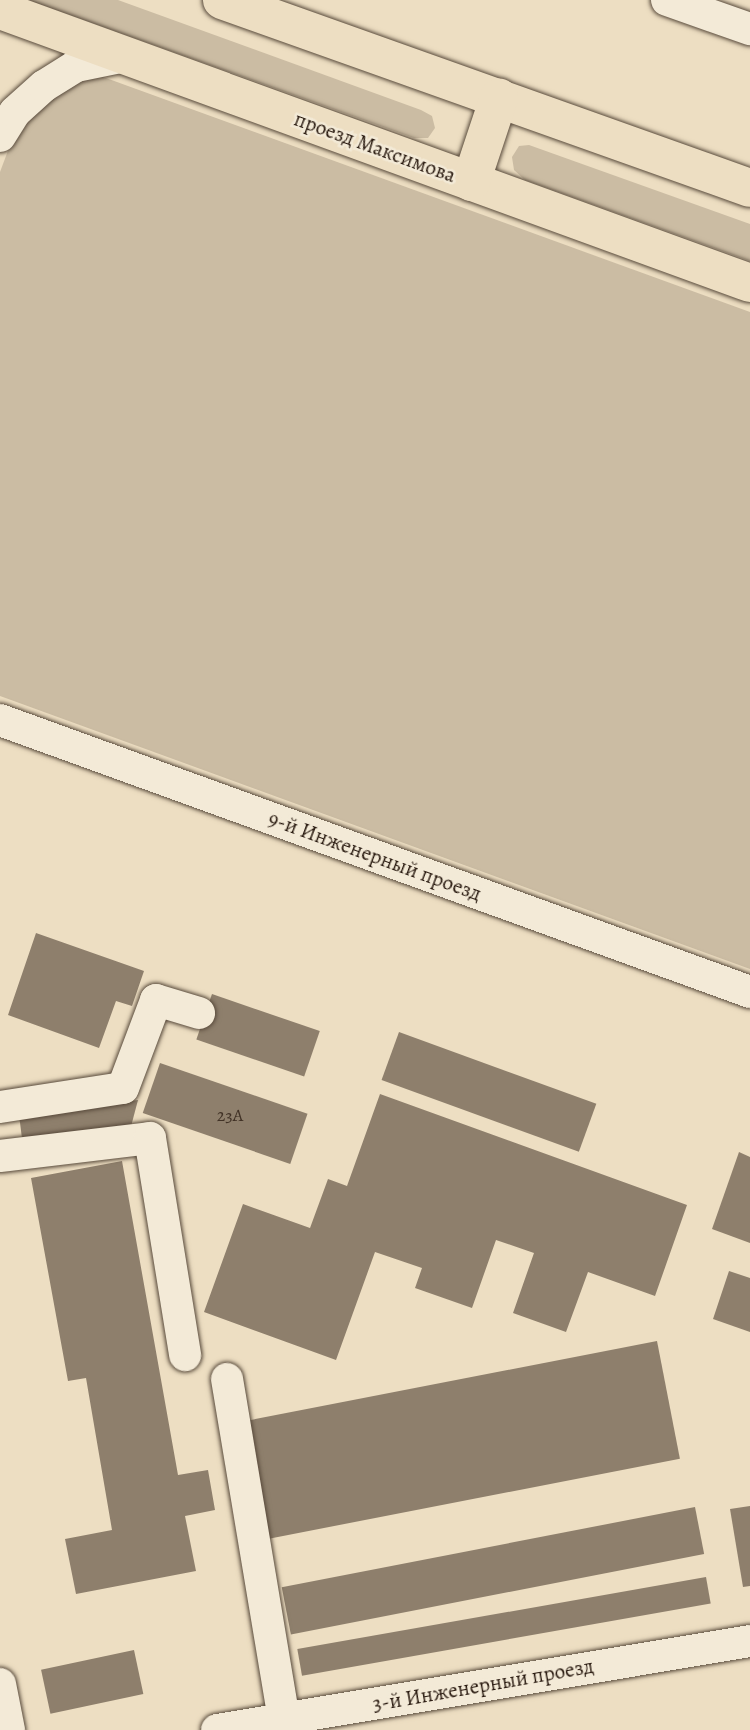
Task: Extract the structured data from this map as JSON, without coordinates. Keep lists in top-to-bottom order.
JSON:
{
  "streets": {
    "main road": ["проезд Максимова"],
    "street": ["9-й Инженерный проезд", "3-й Инженерный проезд"]
  },
  "house_numbers": ["23А"]
}
